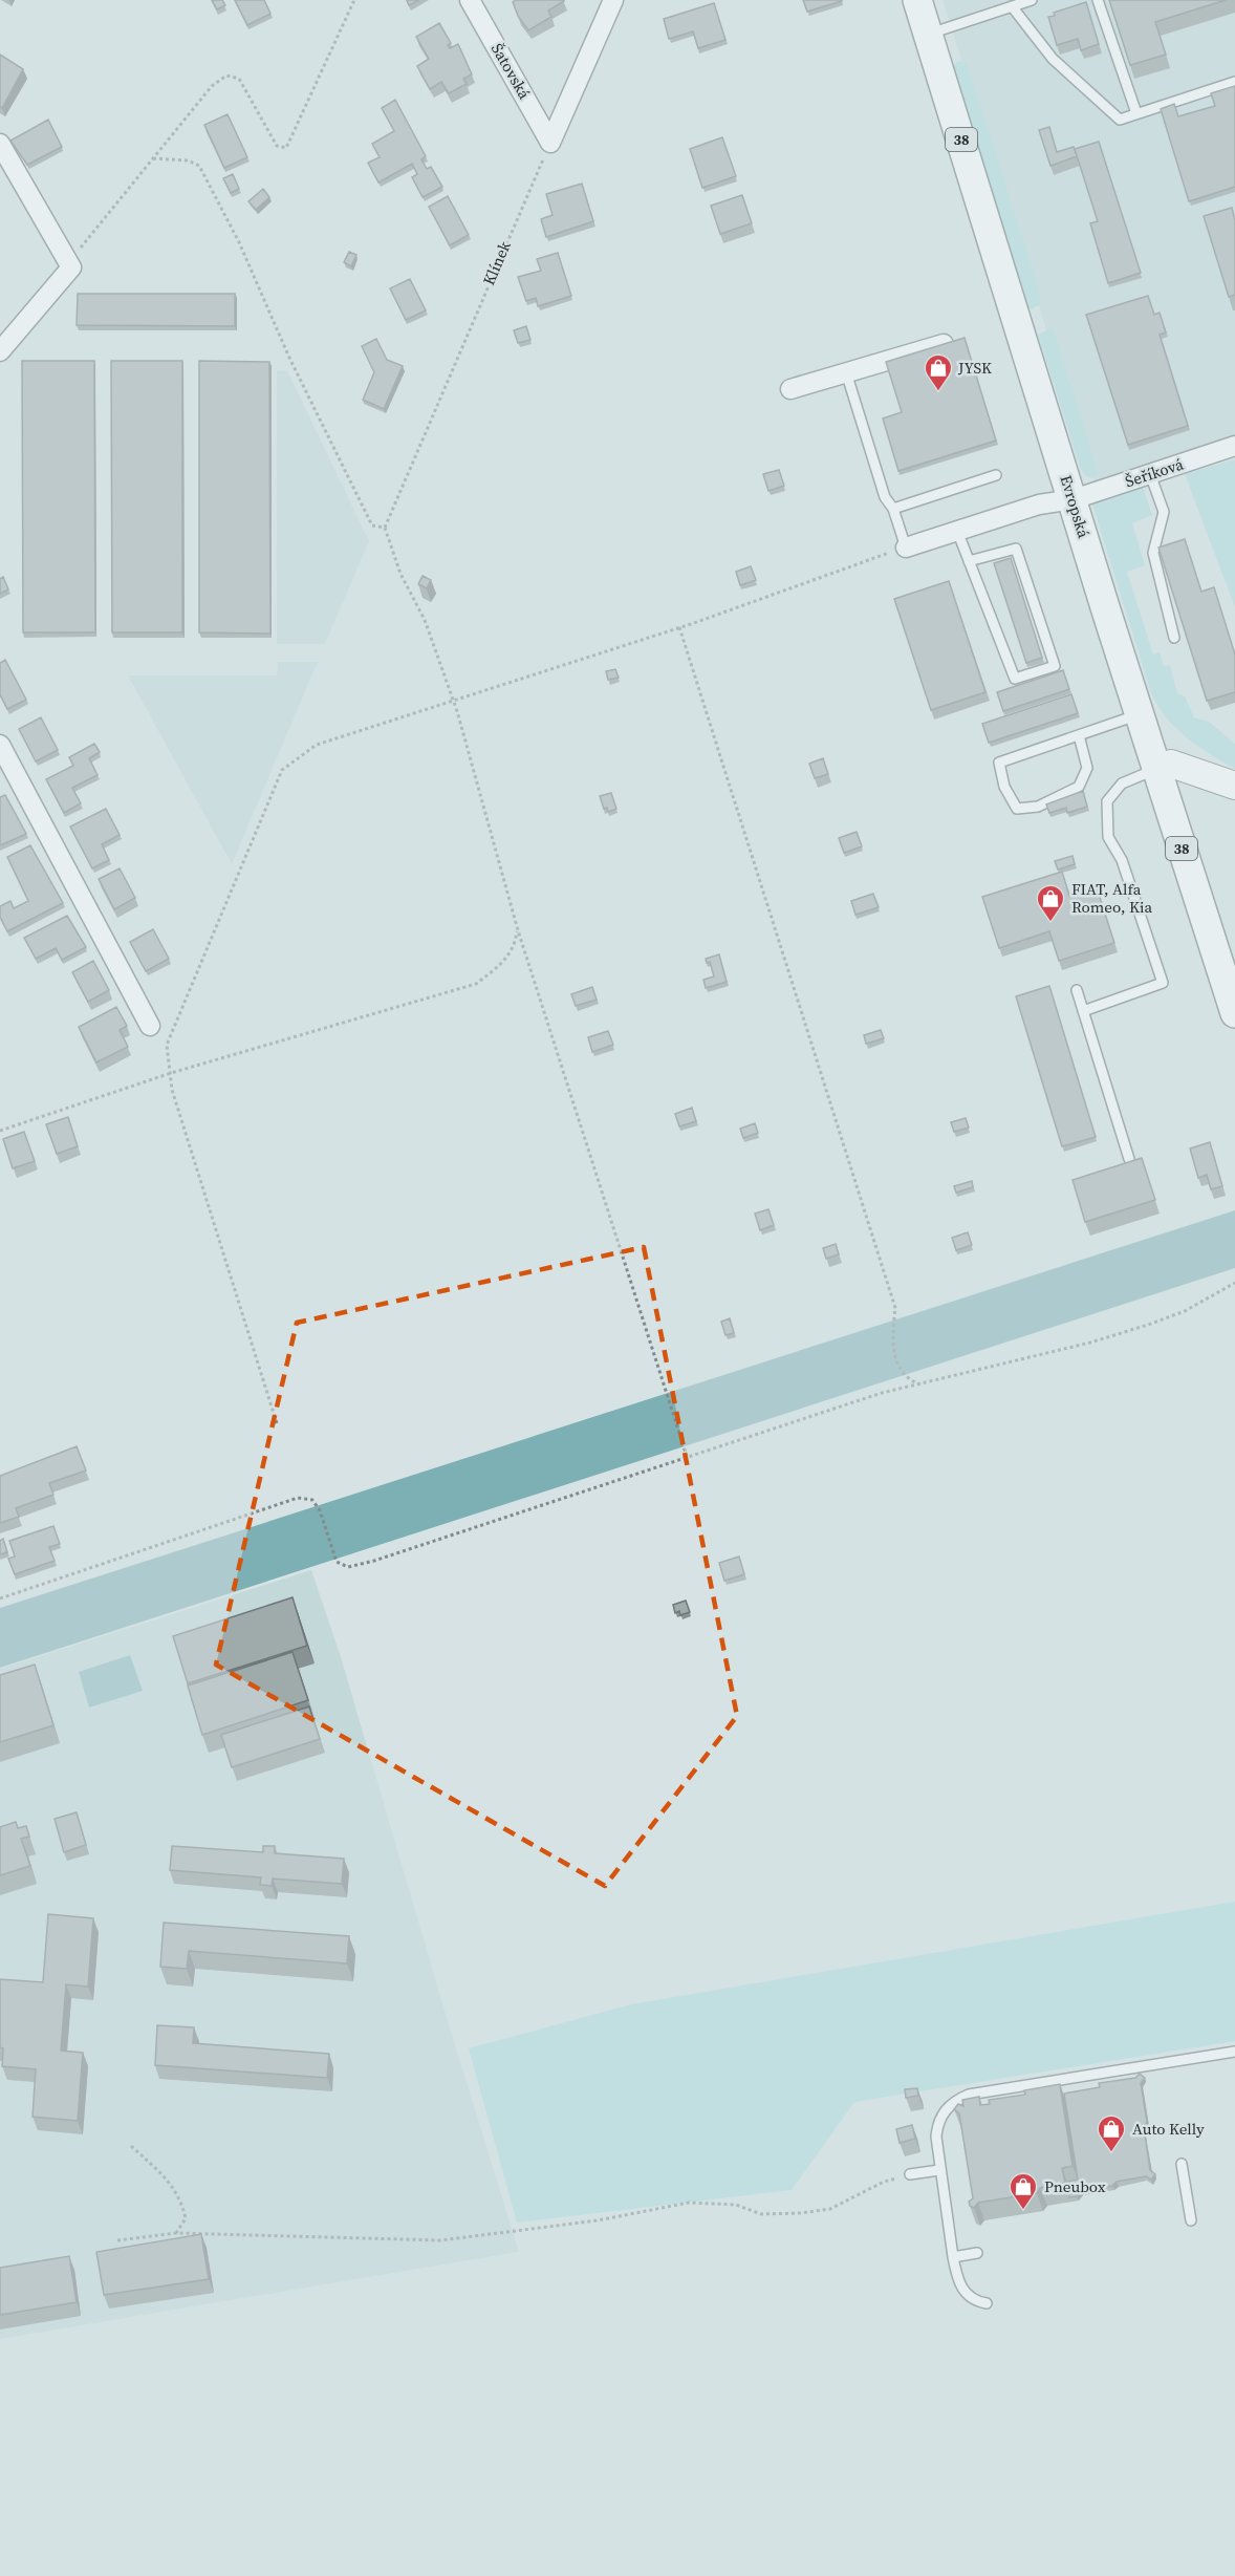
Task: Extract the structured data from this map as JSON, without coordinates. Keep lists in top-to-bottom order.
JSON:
{
  "streets": {
    "main road": ["38", "Evropská"],
    "street": ["Šatovská", "Šeříková"],
    "path": ["Klínek"]
  },
  "crossings": [
    ["Šatovská", "Klínek"],
    ["Šeříková", "Evropská"]
  ],
  "places": {
    "shop": [
      "JYSK",
      "FIAT, Alfa Romeo, Kia",
      "Auto Kelly",
      "Pneubox"
    ]
  }
}
